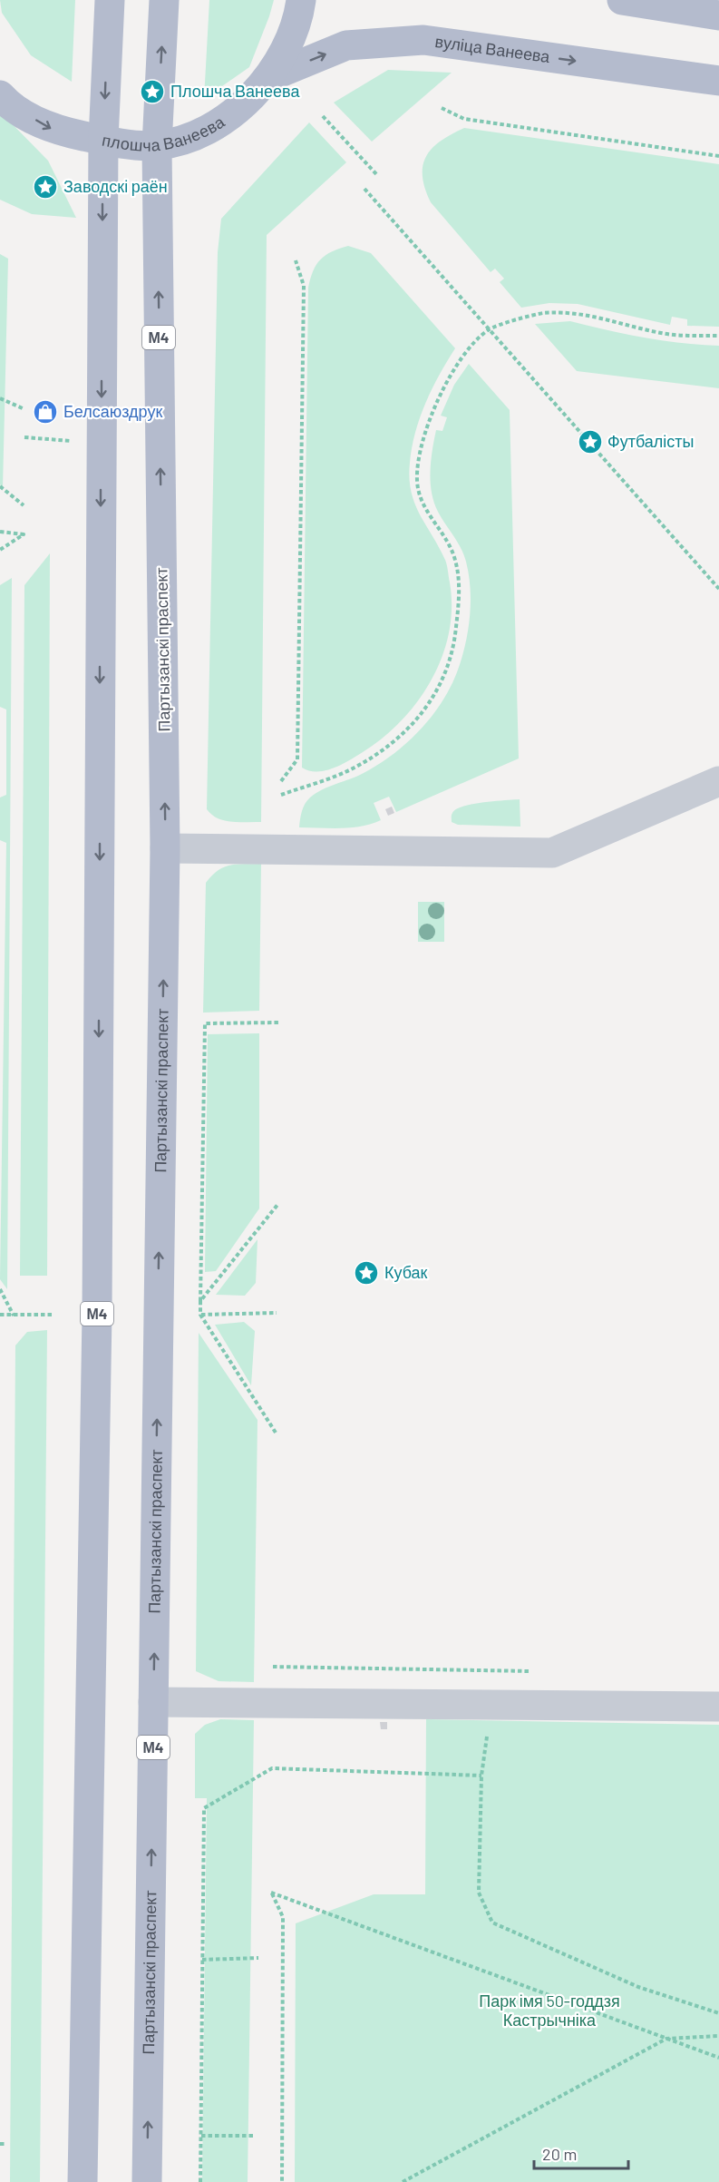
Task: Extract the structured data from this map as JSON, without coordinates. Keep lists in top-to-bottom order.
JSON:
{
  "streets": {
    "main road": [
      "вуліца Ванеева",
      "плошча Ванеева",
      "М4",
      "Партызанскі праспект"
    ]
  },
  "crossings": [
    ["вуліца Ванеева", "плошча Ванеева"],
    ["плошча Ванеева", "М4"],
    ["плошча Ванеева", "Партызанскі праспект"]
  ],
  "one_way": ["вуліца Ванеева"],
  "parks": ["Парк імя 50-годдзя Кастрычніка"],
  "places": {
    "place": [
      "Плошча Ванеева",
      "Заводскі раён",
      "Футбалісты",
      "Кубак"
    ],
    "shop": ["Белсаюздрук"]
  },
  "scale_bar": "20 m"
}
